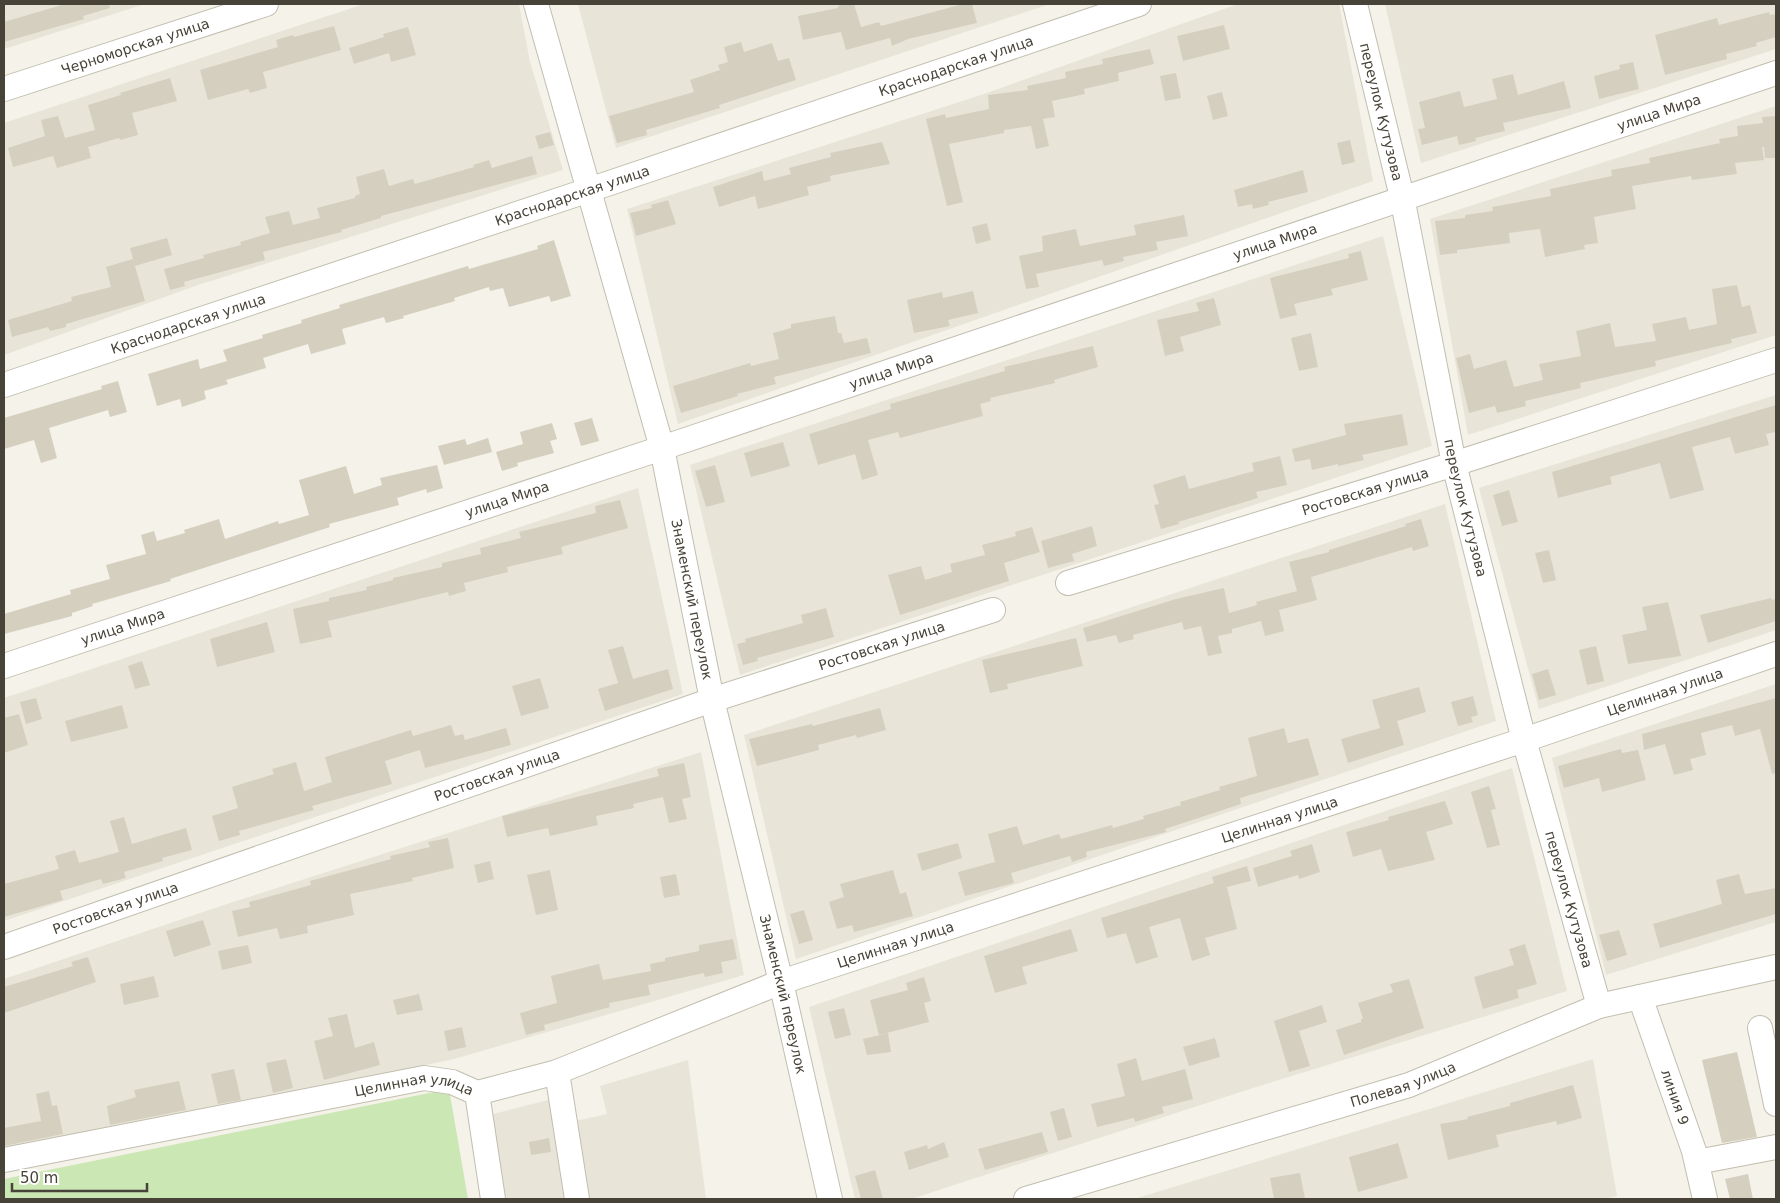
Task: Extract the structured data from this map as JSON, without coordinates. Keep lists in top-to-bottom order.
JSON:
{
  "streets": {
    "street": [
      "Черноморская улица",
      "Краснодарская улица",
      "переулок Кутузова",
      "улица Мира",
      "Ростовская улица",
      "Знаменский переулок",
      "Целинная улица",
      "Полевая улица",
      "линия 9"
    ]
  },
  "crossings": [
    ["Краснодарская улица", "Знаменский переулок"],
    ["переулок Кутузова", "улица Мира"],
    ["переулок Кутузова", "Ростовская улица"],
    ["переулок Кутузова", "Целинная улица"],
    ["переулок Кутузова", "Полевая улица"],
    ["улица Мира", "Знаменский переулок"],
    ["Ростовская улица", "Знаменский переулок"],
    ["Знаменский переулок", "Целинная улица"],
    ["Полевая улица", "линия 9"]
  ],
  "scale_bar": "50 m"
}
